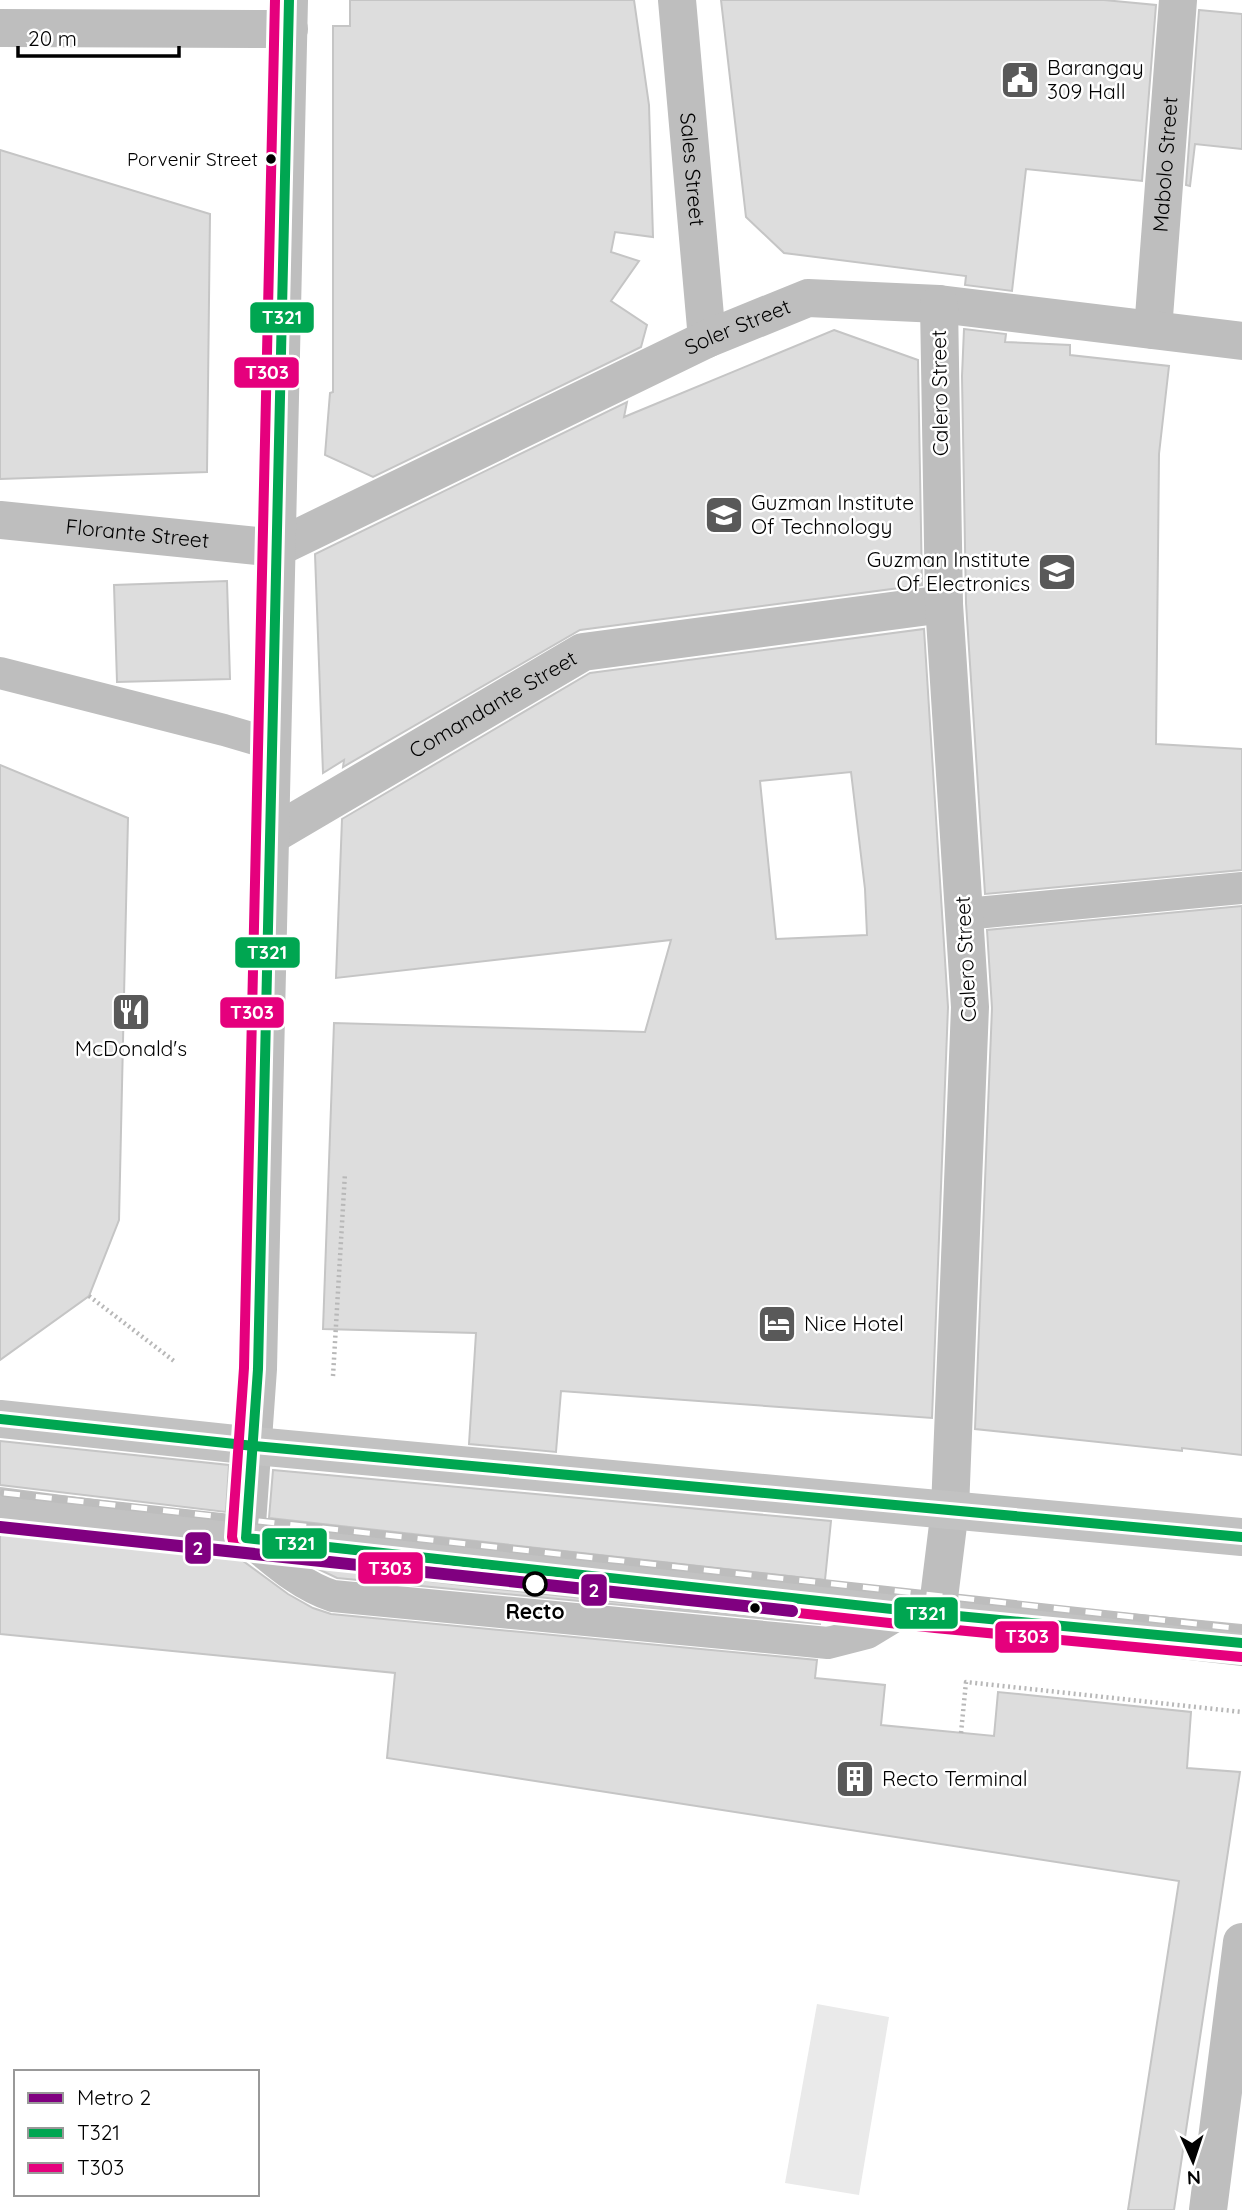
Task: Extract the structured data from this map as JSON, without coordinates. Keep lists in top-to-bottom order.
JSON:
{
  "streets": {
    "street": [
      "Mabolo Street",
      "Sales Street",
      "Soler Street",
      "Calero Street",
      "Florante Street",
      "Comandante Street"
    ]
  },
  "crossings": [
    ["Mabolo Street", "Soler Street"],
    ["Sales Street", "Soler Street"],
    ["Soler Street", "Calero Street"],
    ["Soler Street", "Florante Street"],
    ["Calero Street", "Comandante Street"]
  ],
  "places": {
    "public building": ["Barangay 309 Hall"],
    "other": ["Porvenir Street", "Recto"],
    "school or university": ["Guzman Institute Of Technology", "Guzman Institute Of Electronics"],
    "restaurant": ["McDonald's"],
    "hotel": ["Nice Hotel"],
    "building": ["Recto Terminal"]
  },
  "lines": ["transit line T321", "transit line T303", "metro line 2"],
  "legend": ["Metro 2", "T321", "T303"],
  "scale_bar": "20 m",
  "north": "bottom"
}
